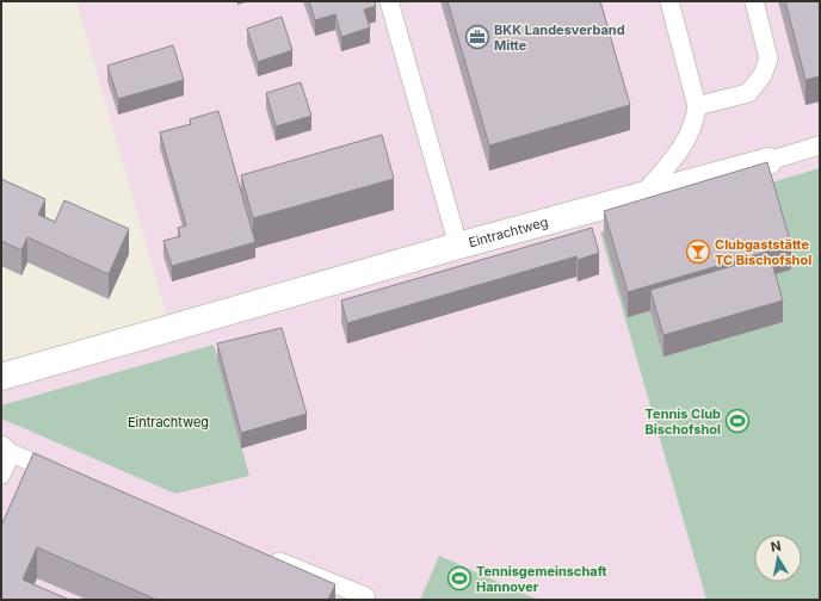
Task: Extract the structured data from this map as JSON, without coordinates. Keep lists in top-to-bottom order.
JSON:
{
  "streets": {
    "street": ["Eintrachtweg"]
  },
  "parks": ["Eintrachtweg"],
  "places": {
    "office": ["BKK Landesverband Mitte"],
    "bar": ["Clubgaststätte TC Bischofshol"],
    "sports": ["Tennis Club Bischofshol", "Tennisgemeinschaft Hannover"]
  },
  "north": "top"
}
